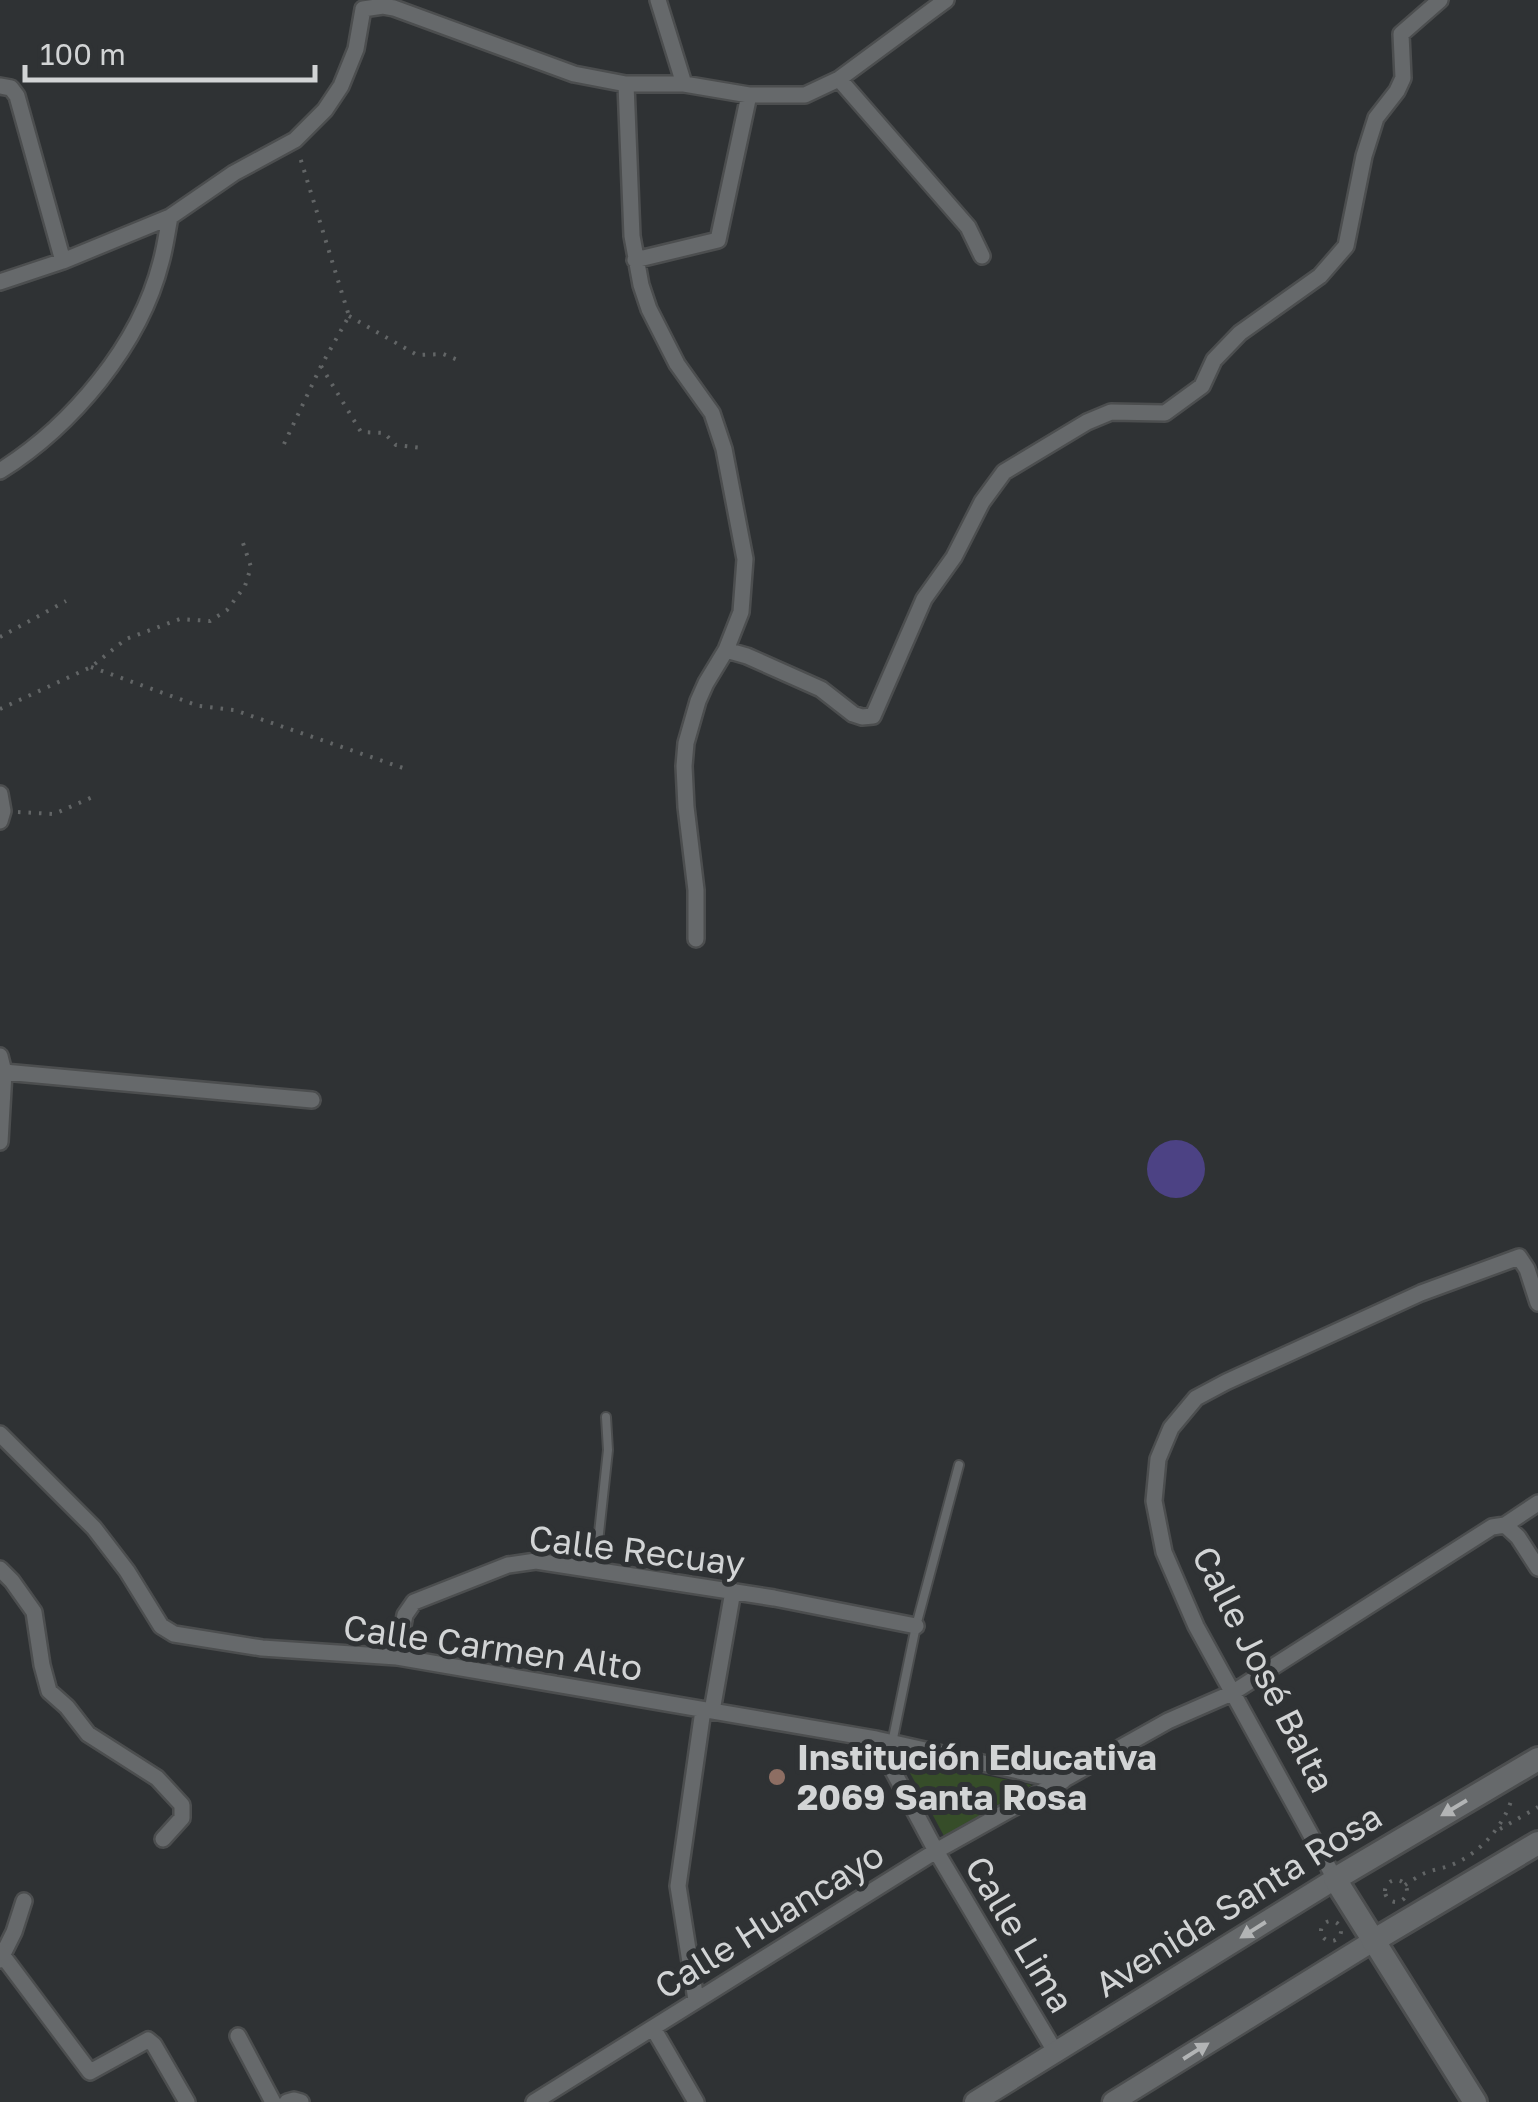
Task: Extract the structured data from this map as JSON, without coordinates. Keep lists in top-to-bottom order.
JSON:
{
  "streets": {
    "main road": ["Calle José Balta", "Avenida Santa Rosa"],
    "street": [
      "Calle Recuay",
      "Calle Carmen Alto",
      "Calle Huancayo",
      "Calle Lima"
    ]
  },
  "crossings": [
    ["Calle Recuay", "Calle Carmen Alto"],
    ["Calle Carmen Alto", "Calle Huancayo"],
    ["Calle Carmen Alto", "Calle Lima"],
    ["Calle José Balta", "Avenida Santa Rosa"],
    ["Calle José Balta", "Calle Huancayo"],
    ["Avenida Santa Rosa", "Calle Lima"],
    ["Calle Huancayo", "Calle Lima"]
  ],
  "places": ["Institución Educativa 2069 Santa Rosa"],
  "scale_bar": "100 m"
}
